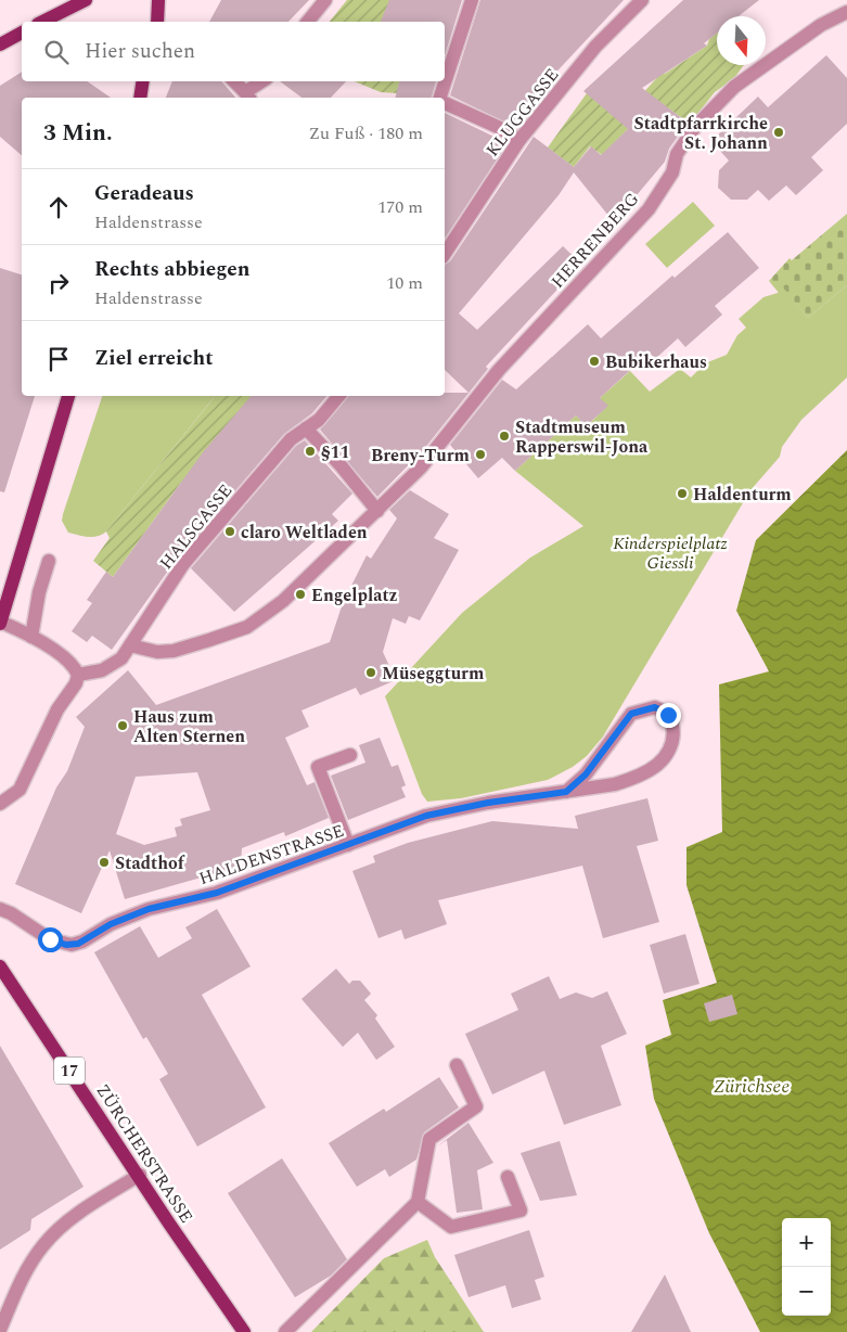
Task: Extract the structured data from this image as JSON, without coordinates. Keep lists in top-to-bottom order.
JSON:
{
  "streets": {
    "main road": ["17", "ZÜRCHERSTRASSE"],
    "street": [
      "KLUGGASSE",
      "HERRENBERG",
      "HALSGASSE",
      "HALDENSTRASSE"
    ]
  },
  "water": ["Zürichsee"],
  "parks": ["Kinderspielplatz Giessli"],
  "places": [
    "Stadtpfarrkirche St. Johann",
    "Bubikerhaus",
    "Stadtmuseum Rapperswil-Jona",
    "§11",
    "Breny-Turm",
    "Haldenturm",
    "claro Weltladen",
    "Engelplatz",
    "Müseggturm",
    "Haus zum Alten Sternen",
    "Stadthof"
  ],
  "north": "bottom",
  "page": {
    "search": "Hier suchen",
    "heading": ["3 Min.", "Zu Fuß · 180 m"],
    "list": [
      ["Geradeaus", "Haldenstrasse", "170 m"],
      ["Rechts abbiegen", "Haldenstrasse", "10 m"],
      "Ziel erreicht"
    ],
    "map_buttons": ["+", "−"]
  }
}
